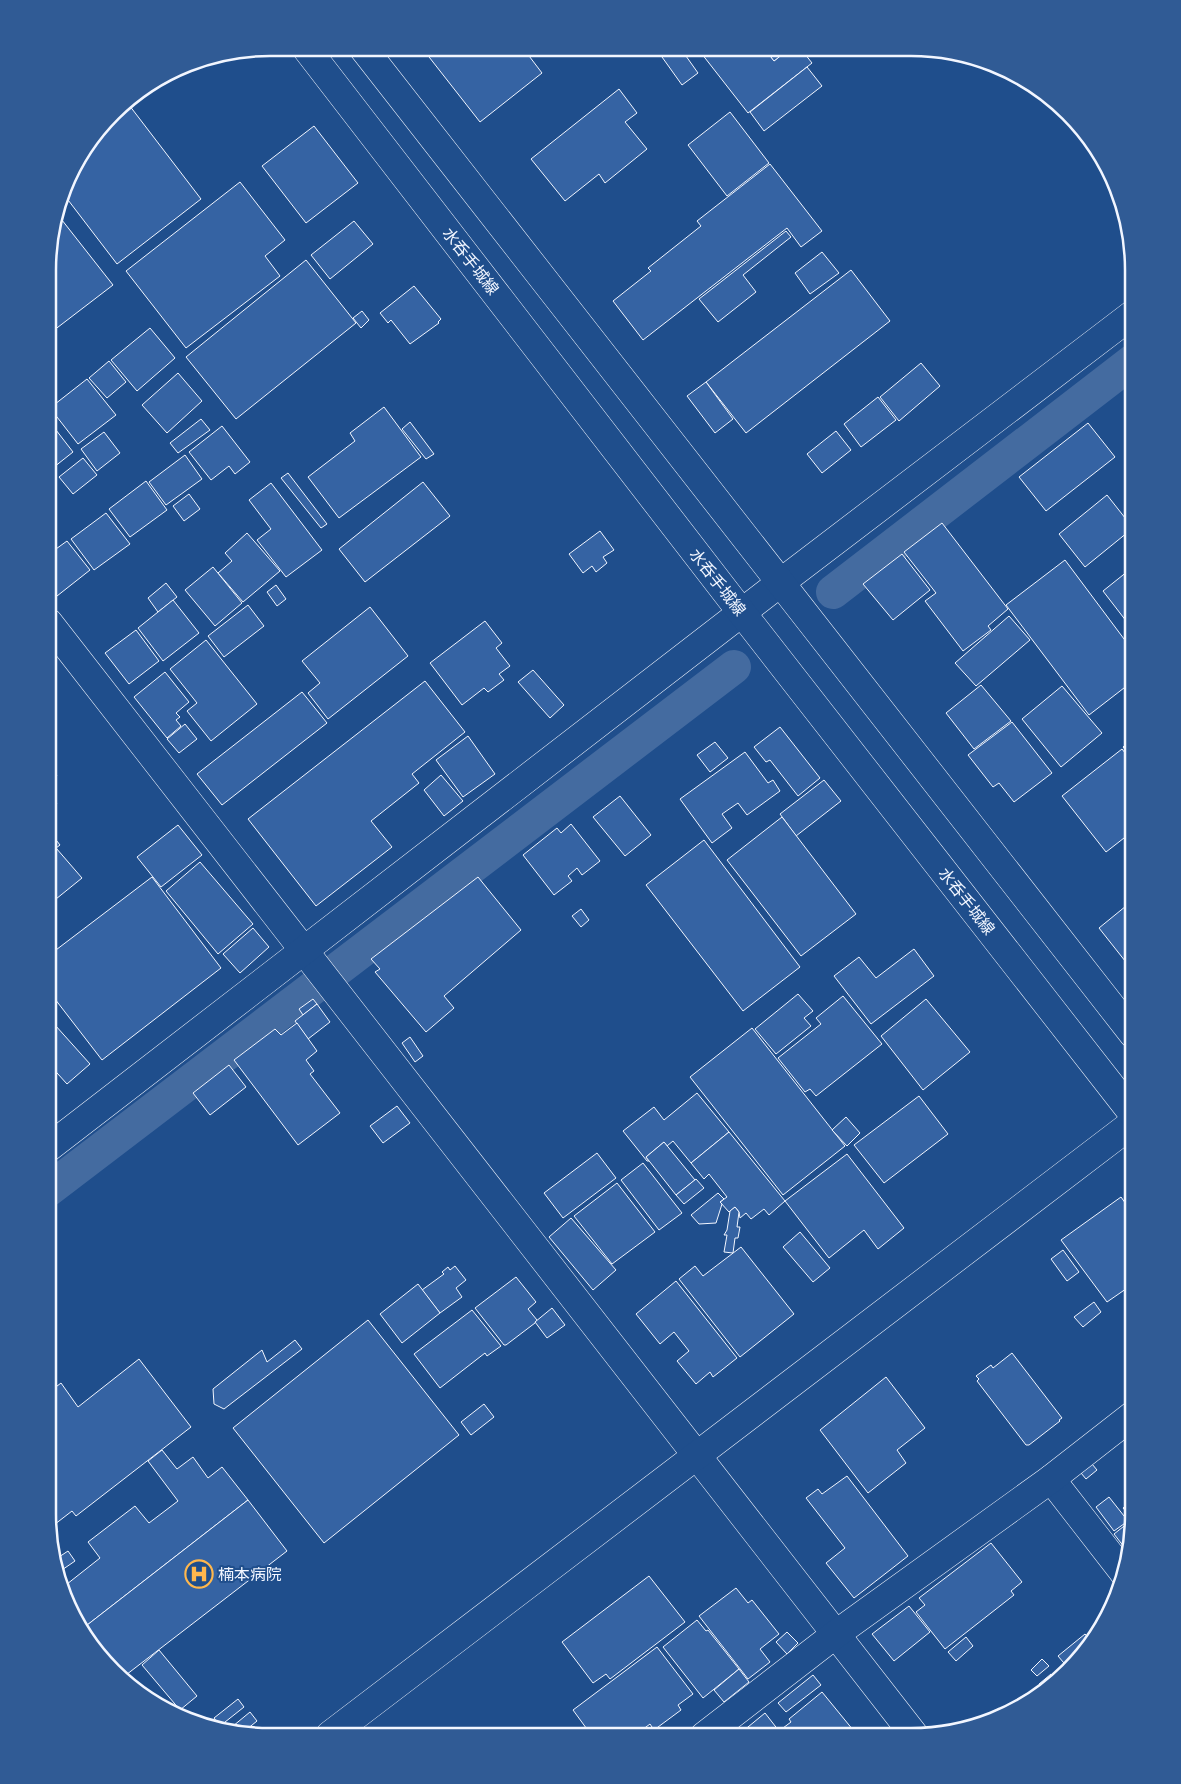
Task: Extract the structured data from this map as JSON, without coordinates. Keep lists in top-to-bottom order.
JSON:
{
  "streets": {
    "street": ["水呑手城線"]
  },
  "places": {
    "hospital": ["楠本病院"]
  }
}
